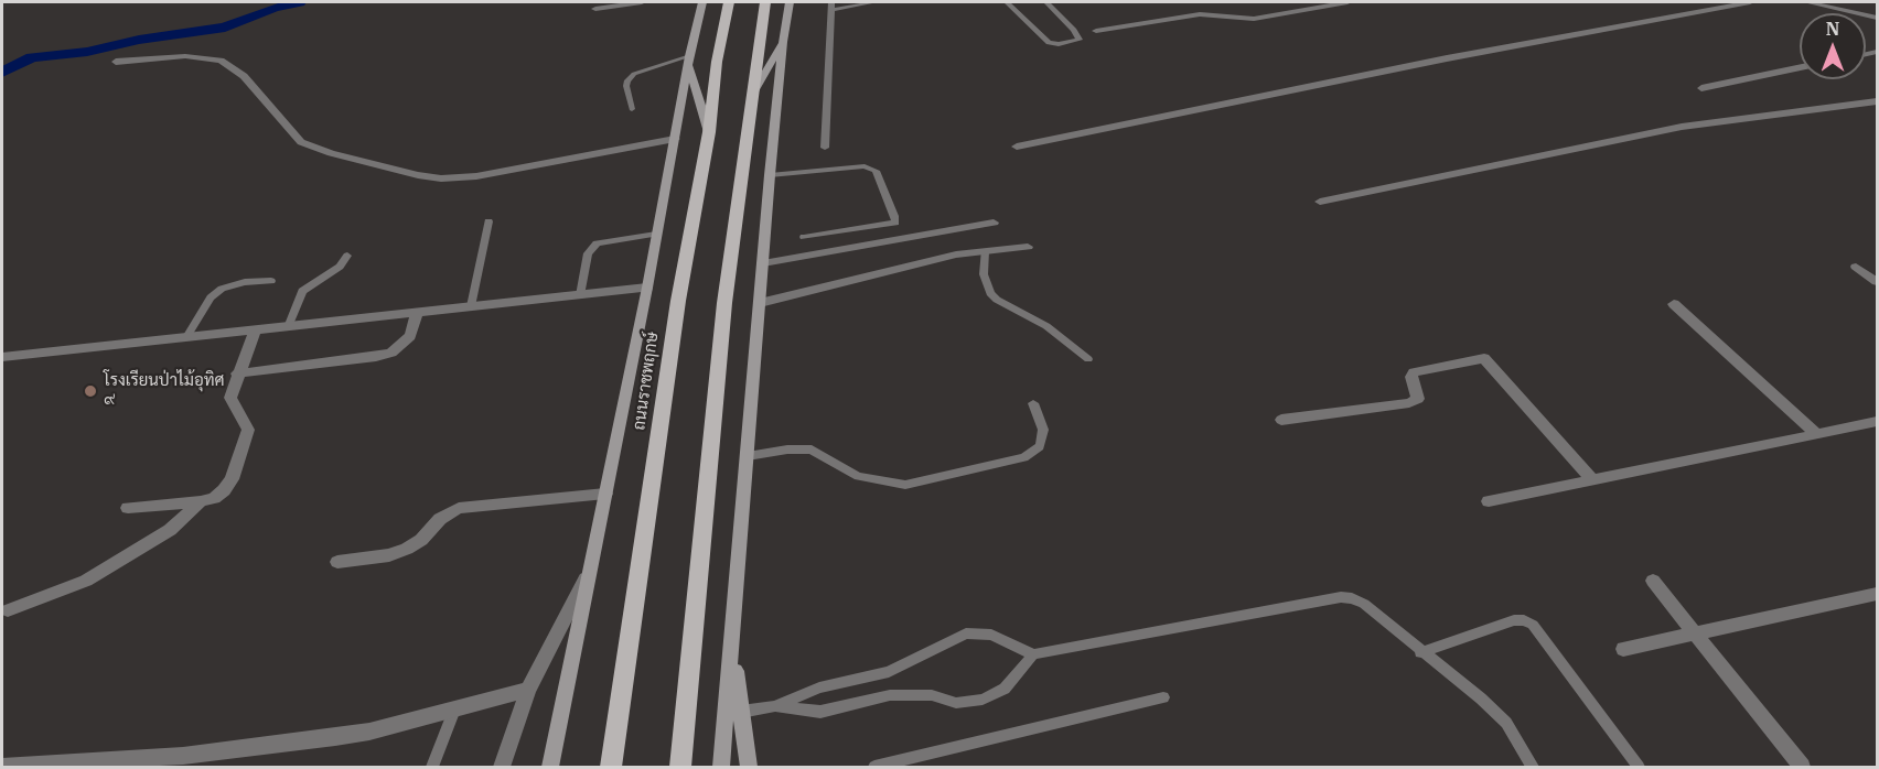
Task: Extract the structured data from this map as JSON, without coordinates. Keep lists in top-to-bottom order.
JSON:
{
  "streets": {
    "main road": ["ถนนราชพฤกษ์"]
  },
  "places": ["โรงเรียนป่าไม้อุทิศ ๙"],
  "north": "top"
}
